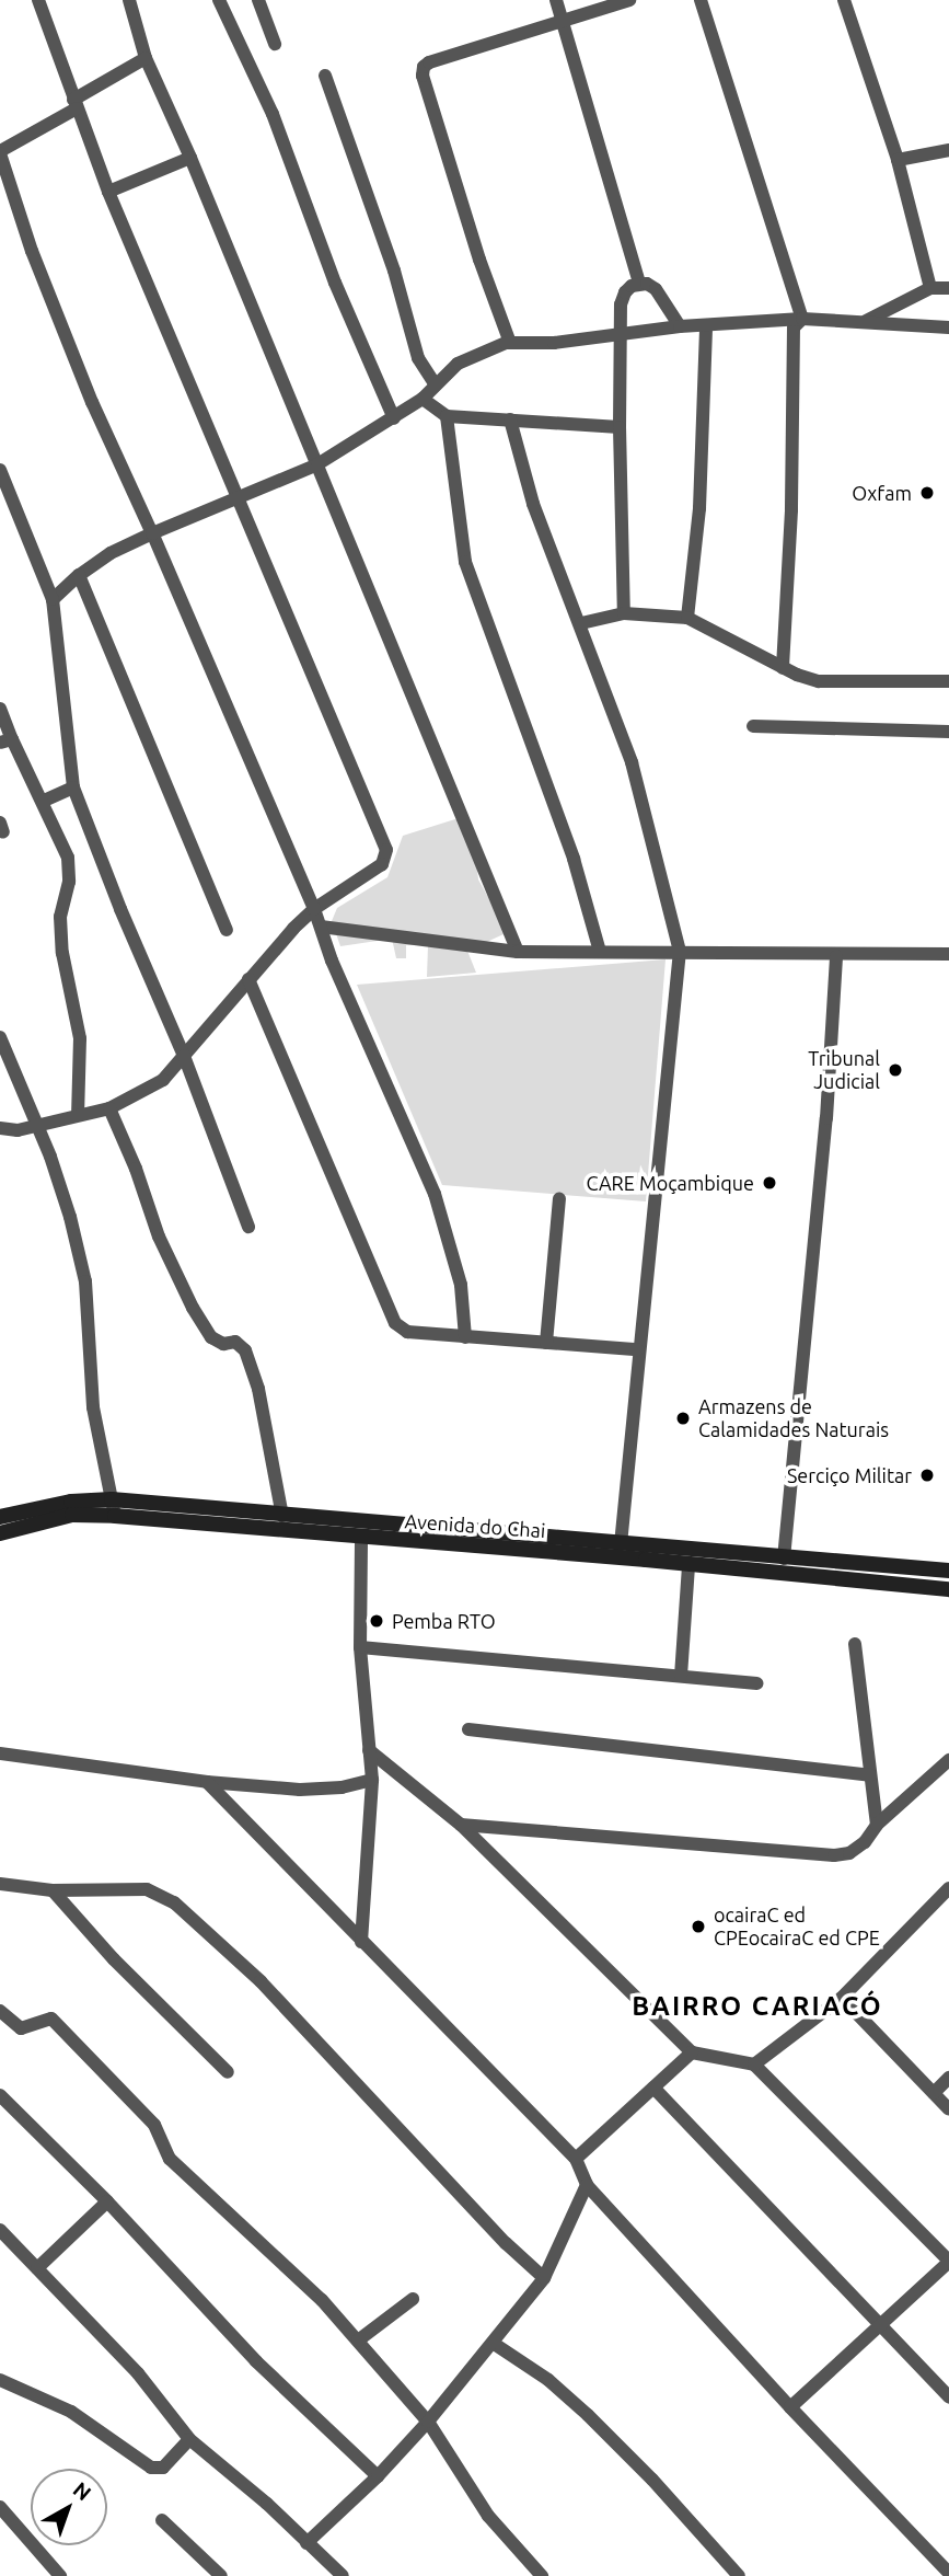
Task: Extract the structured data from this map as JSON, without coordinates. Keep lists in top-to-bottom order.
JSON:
{
  "streets": {
    "main road": ["Avenida do Chai"]
  },
  "districts": ["BAIRRO CARIACÓ"],
  "places": [
    "Oxfam",
    "Tribunal Judicial",
    "CARE Moçambique",
    "Armazens de Calamidades Naturais",
    "Serciço Militar",
    "Pemba RTO",
    "ocairaC ed CPEocairaC ed CPE"
  ],
  "north": "top right"
}
